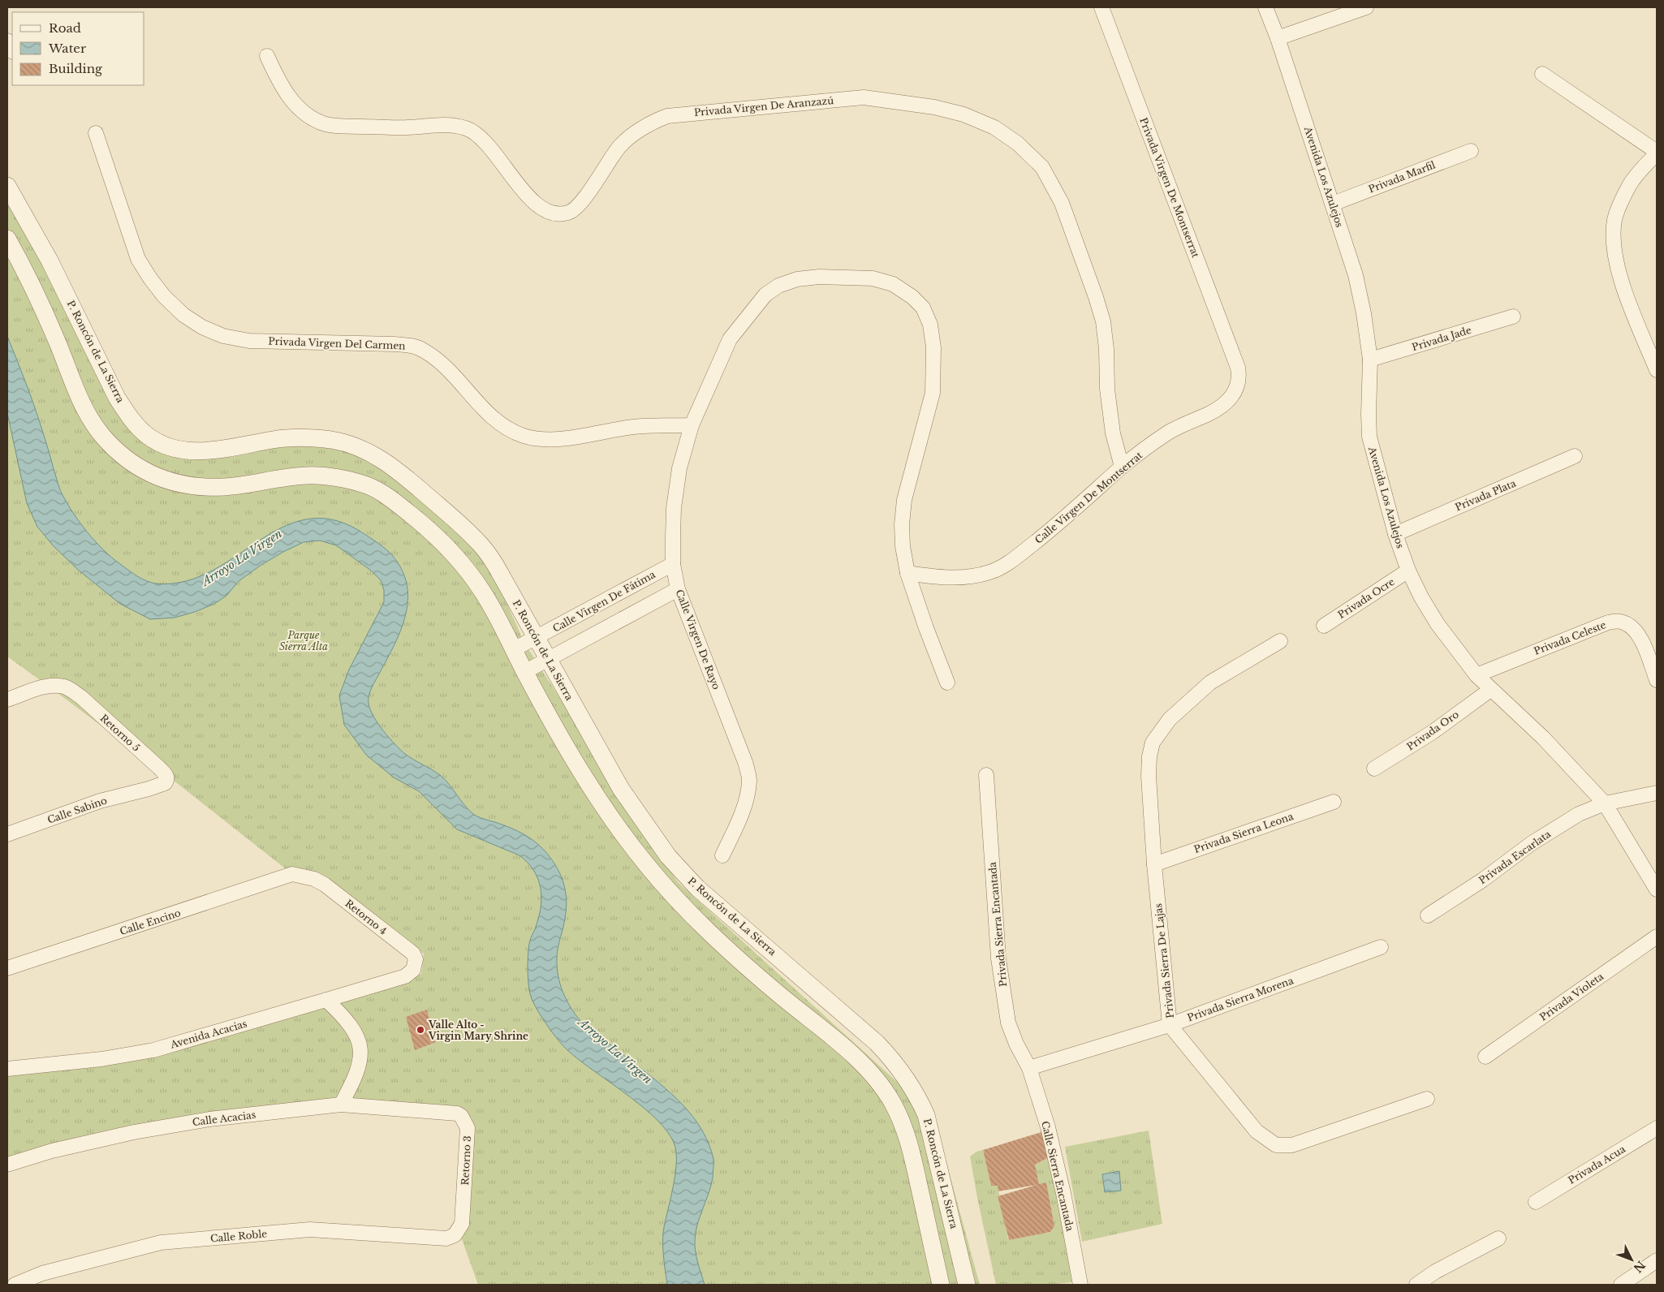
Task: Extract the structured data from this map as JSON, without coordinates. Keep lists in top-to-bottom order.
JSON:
{
  "streets": {
    "street": [
      "Privada Virgen De Aranzazú",
      "Avenida Los Azulejos",
      "Privada Marfil",
      "Privada Virgen De Montserrat",
      "Privada Jade",
      "Privada Virgen Del Carmen",
      "P. Roncón de La Sierra",
      "Privada Plata",
      "Calle Virgen De Montserrat",
      "Privada Ocre",
      "Calle Virgen De Fátima",
      "Privada Celeste",
      "Calle Virgen De Rayo",
      "Privada Oro",
      "Retorno 5",
      "Calle Sabino",
      "Privada Sierra Leona",
      "Privada Escarlata",
      "Retorno 4",
      "Calle Encino",
      "Privada Sierra Encantada",
      "Privada Sierra De Lajas",
      "Privada Violeta",
      "Privada Sierra Morena",
      "Avenida Acacias",
      "Calle Acacias",
      "Retorno 3",
      "Privada Acua",
      "Calle Sierra Encantada",
      "Calle Roble"
    ]
  },
  "crossings": [
    ["Privada Virgen De Aranzazú", "Calle Virgen De Montserrat"],
    ["Avenida Los Azulejos", "Privada Marfil"],
    ["Avenida Los Azulejos", "Privada Jade"],
    ["Avenida Los Azulejos", "Privada Plata"],
    ["Avenida Los Azulejos", "Privada Ocre"],
    ["Avenida Los Azulejos", "Privada Celeste"],
    ["Avenida Los Azulejos", "Privada Oro"],
    ["Avenida Los Azulejos", "Privada Escarlata"],
    ["Privada Virgen De Montserrat", "Calle Virgen De Montserrat"],
    ["Privada Virgen Del Carmen", "Calle Virgen De Rayo"],
    ["P. Roncón de La Sierra", "Calle Virgen De Fátima"],
    ["Calle Virgen De Montserrat", "Calle Virgen De Rayo"],
    ["Calle Virgen De Fátima", "Calle Virgen De Rayo"],
    ["Retorno 5", "Calle Sabino"],
    ["Privada Sierra Leona", "Privada Sierra De Lajas"],
    ["Retorno 4", "Calle Encino"],
    ["Retorno 4", "Avenida Acacias"],
    ["Privada Sierra Encantada", "Privada Sierra Morena"],
    ["Privada Sierra Encantada", "Calle Sierra Encantada"],
    ["Privada Sierra De Lajas", "Privada Sierra Morena"],
    ["Privada Sierra Morena", "Calle Sierra Encantada"],
    ["Calle Acacias", "Retorno 3"],
    ["Retorno 3", "Calle Roble"]
  ],
  "water": ["Arroyo La Virgen"],
  "parks": ["Parque Sierra Alta"],
  "places": ["Valle Alto - Virgin Mary Shrine"],
  "legend": ["Road", "Water", "Building"],
  "north": "bottom right"
}
